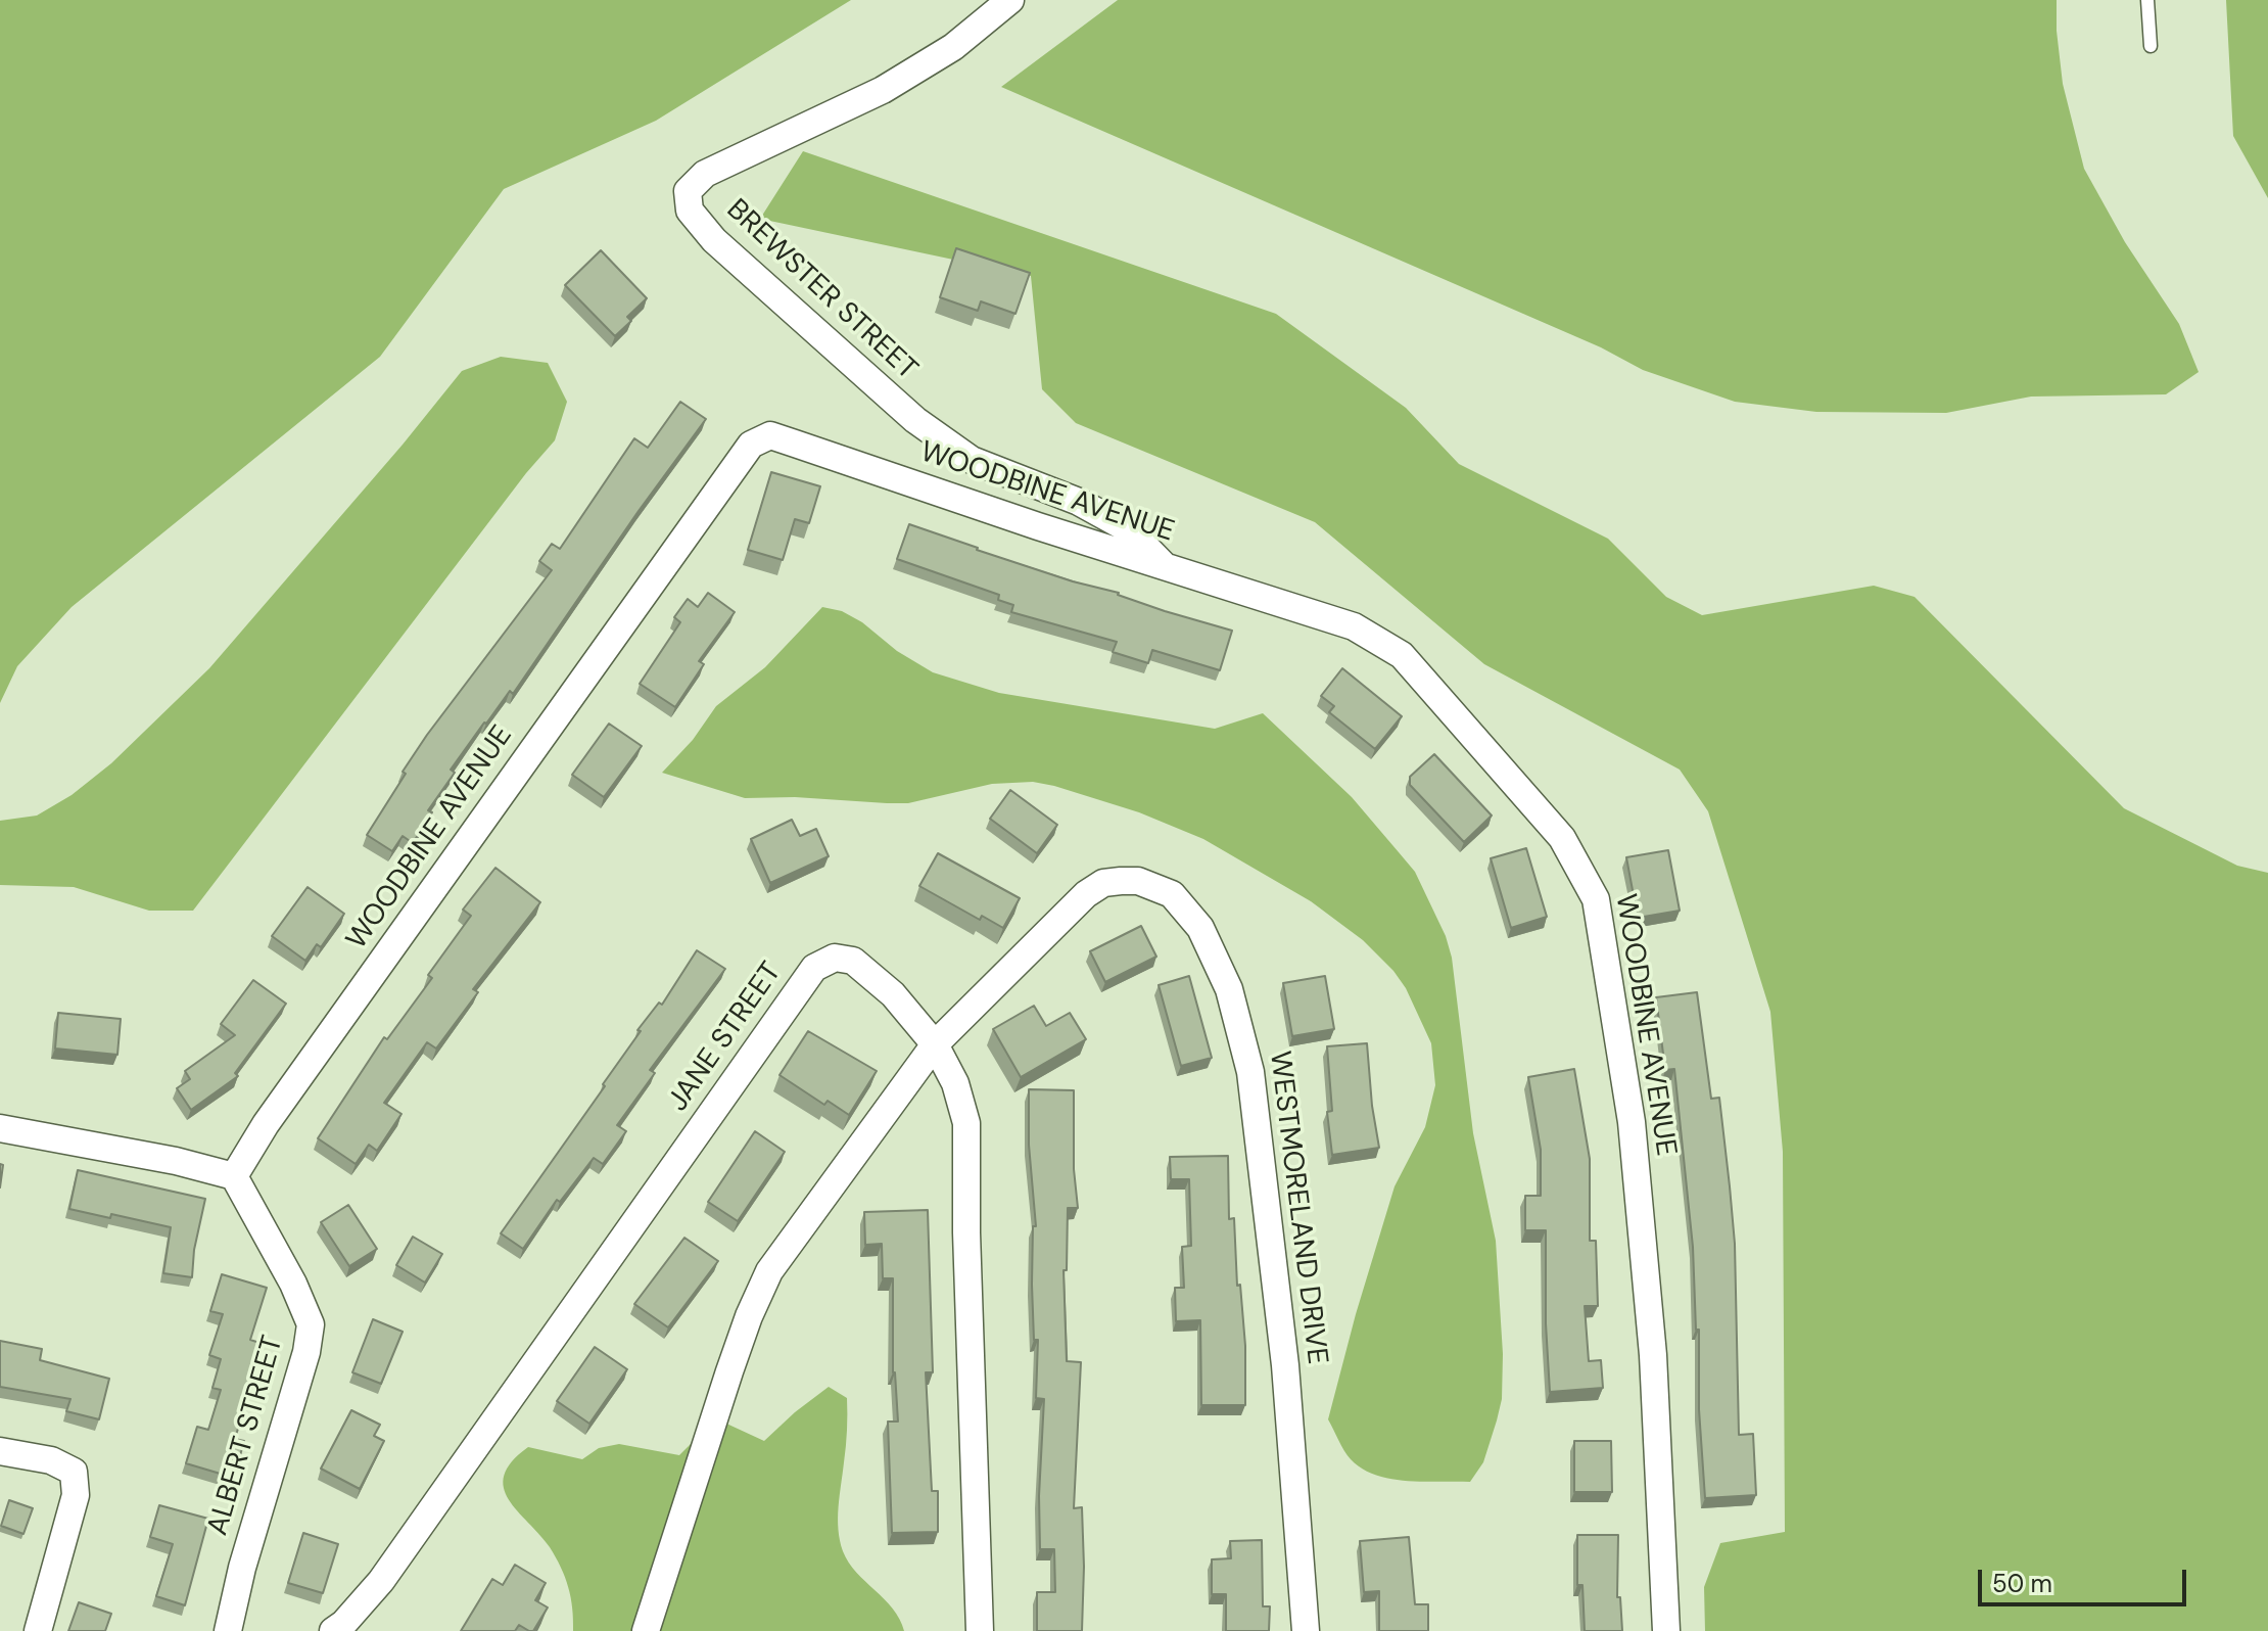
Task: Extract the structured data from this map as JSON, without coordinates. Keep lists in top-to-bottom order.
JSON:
{
  "streets": {
    "street": [
      "BREWSTER STREET",
      "WOODBINE AVENUE",
      "JANE STREET",
      "WESTMORELAND DRIVE",
      "ALBERT STREET"
    ]
  },
  "crossings": [
    ["BREWSTER STREET", "WOODBINE AVENUE"],
    ["WOODBINE AVENUE", "ALBERT STREET"],
    ["JANE STREET", "WESTMORELAND DRIVE"]
  ],
  "scale_bar": "50 m"
}
